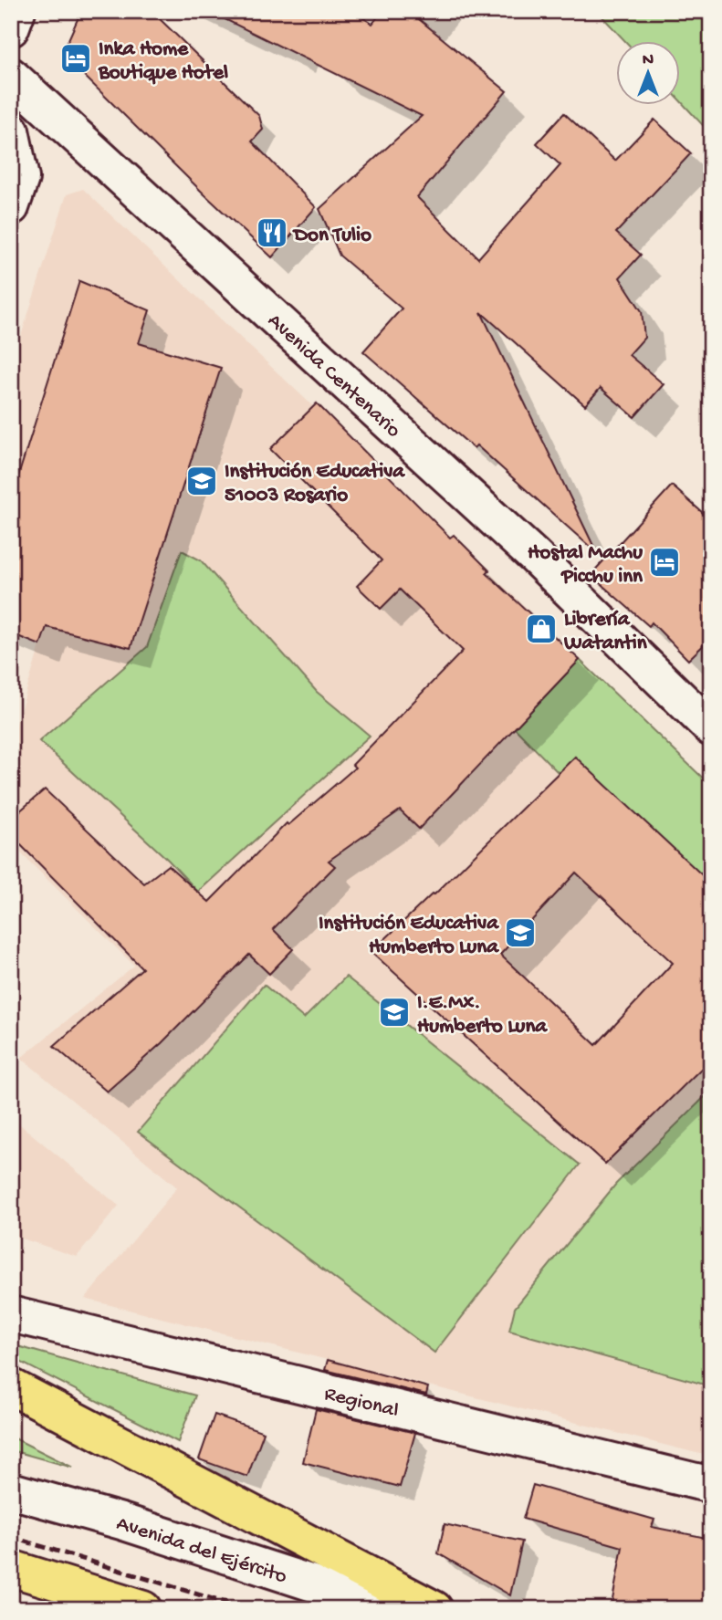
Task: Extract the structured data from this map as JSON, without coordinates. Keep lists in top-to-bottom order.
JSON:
{
  "streets": {
    "street": ["Avenida Centenario", "Regional", "Avenida del Ejército"]
  },
  "places": {
    "hotel": ["Inka Home Boutique Hotel", "Hostal Machu Picchu inn"],
    "restaurant": ["Don Tulio"],
    "school or university": ["Institución Educativa 51003 Rosario", "Institución Educativa Humberto Luna", "I.E.Mx. Humberto Luna"],
    "shop": ["Librería Watantin"]
  },
  "north": "top"
}
